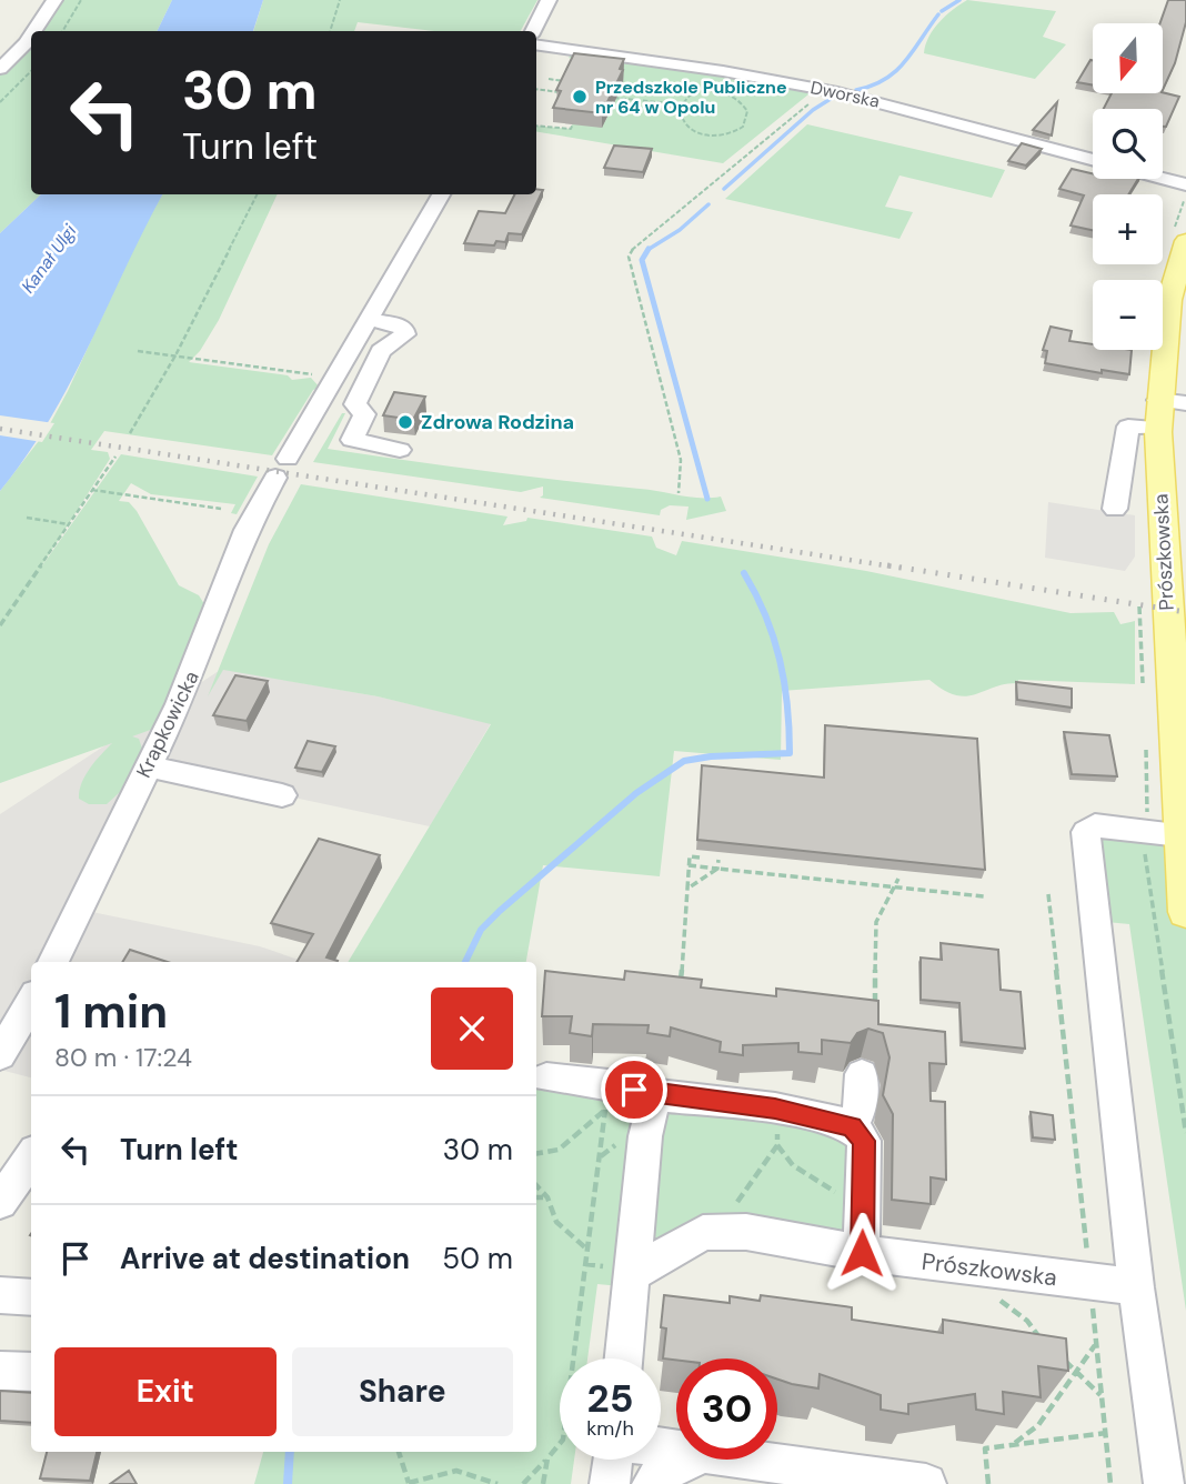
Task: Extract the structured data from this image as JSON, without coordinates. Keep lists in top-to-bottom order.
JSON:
{
  "streets": {
    "main road": ["Prószkowska"],
    "street": ["Dworska", "Krapkowicka"]
  },
  "water": ["Kanał Ulgi"],
  "places": ["Przedszkole Publiczne nr 64 w Opolu", "Zdrowa Rodzina"],
  "north": "bottom",
  "page": {
    "map_buttons": ["+", "−"],
    "turn": ["30 m", "Turn left"],
    "heading": ["1 min", "80 m · 17:24"],
    "list": [
      {
        "name": "Turn left",
        "value": "30 m"
      },
      {
        "name": "Arrive at destination",
        "value": "50 m"
      }
    ],
    "buttons": ["Exit", "Share"],
    "speed": "25 km/h",
    "limit": "30"
  }
}
